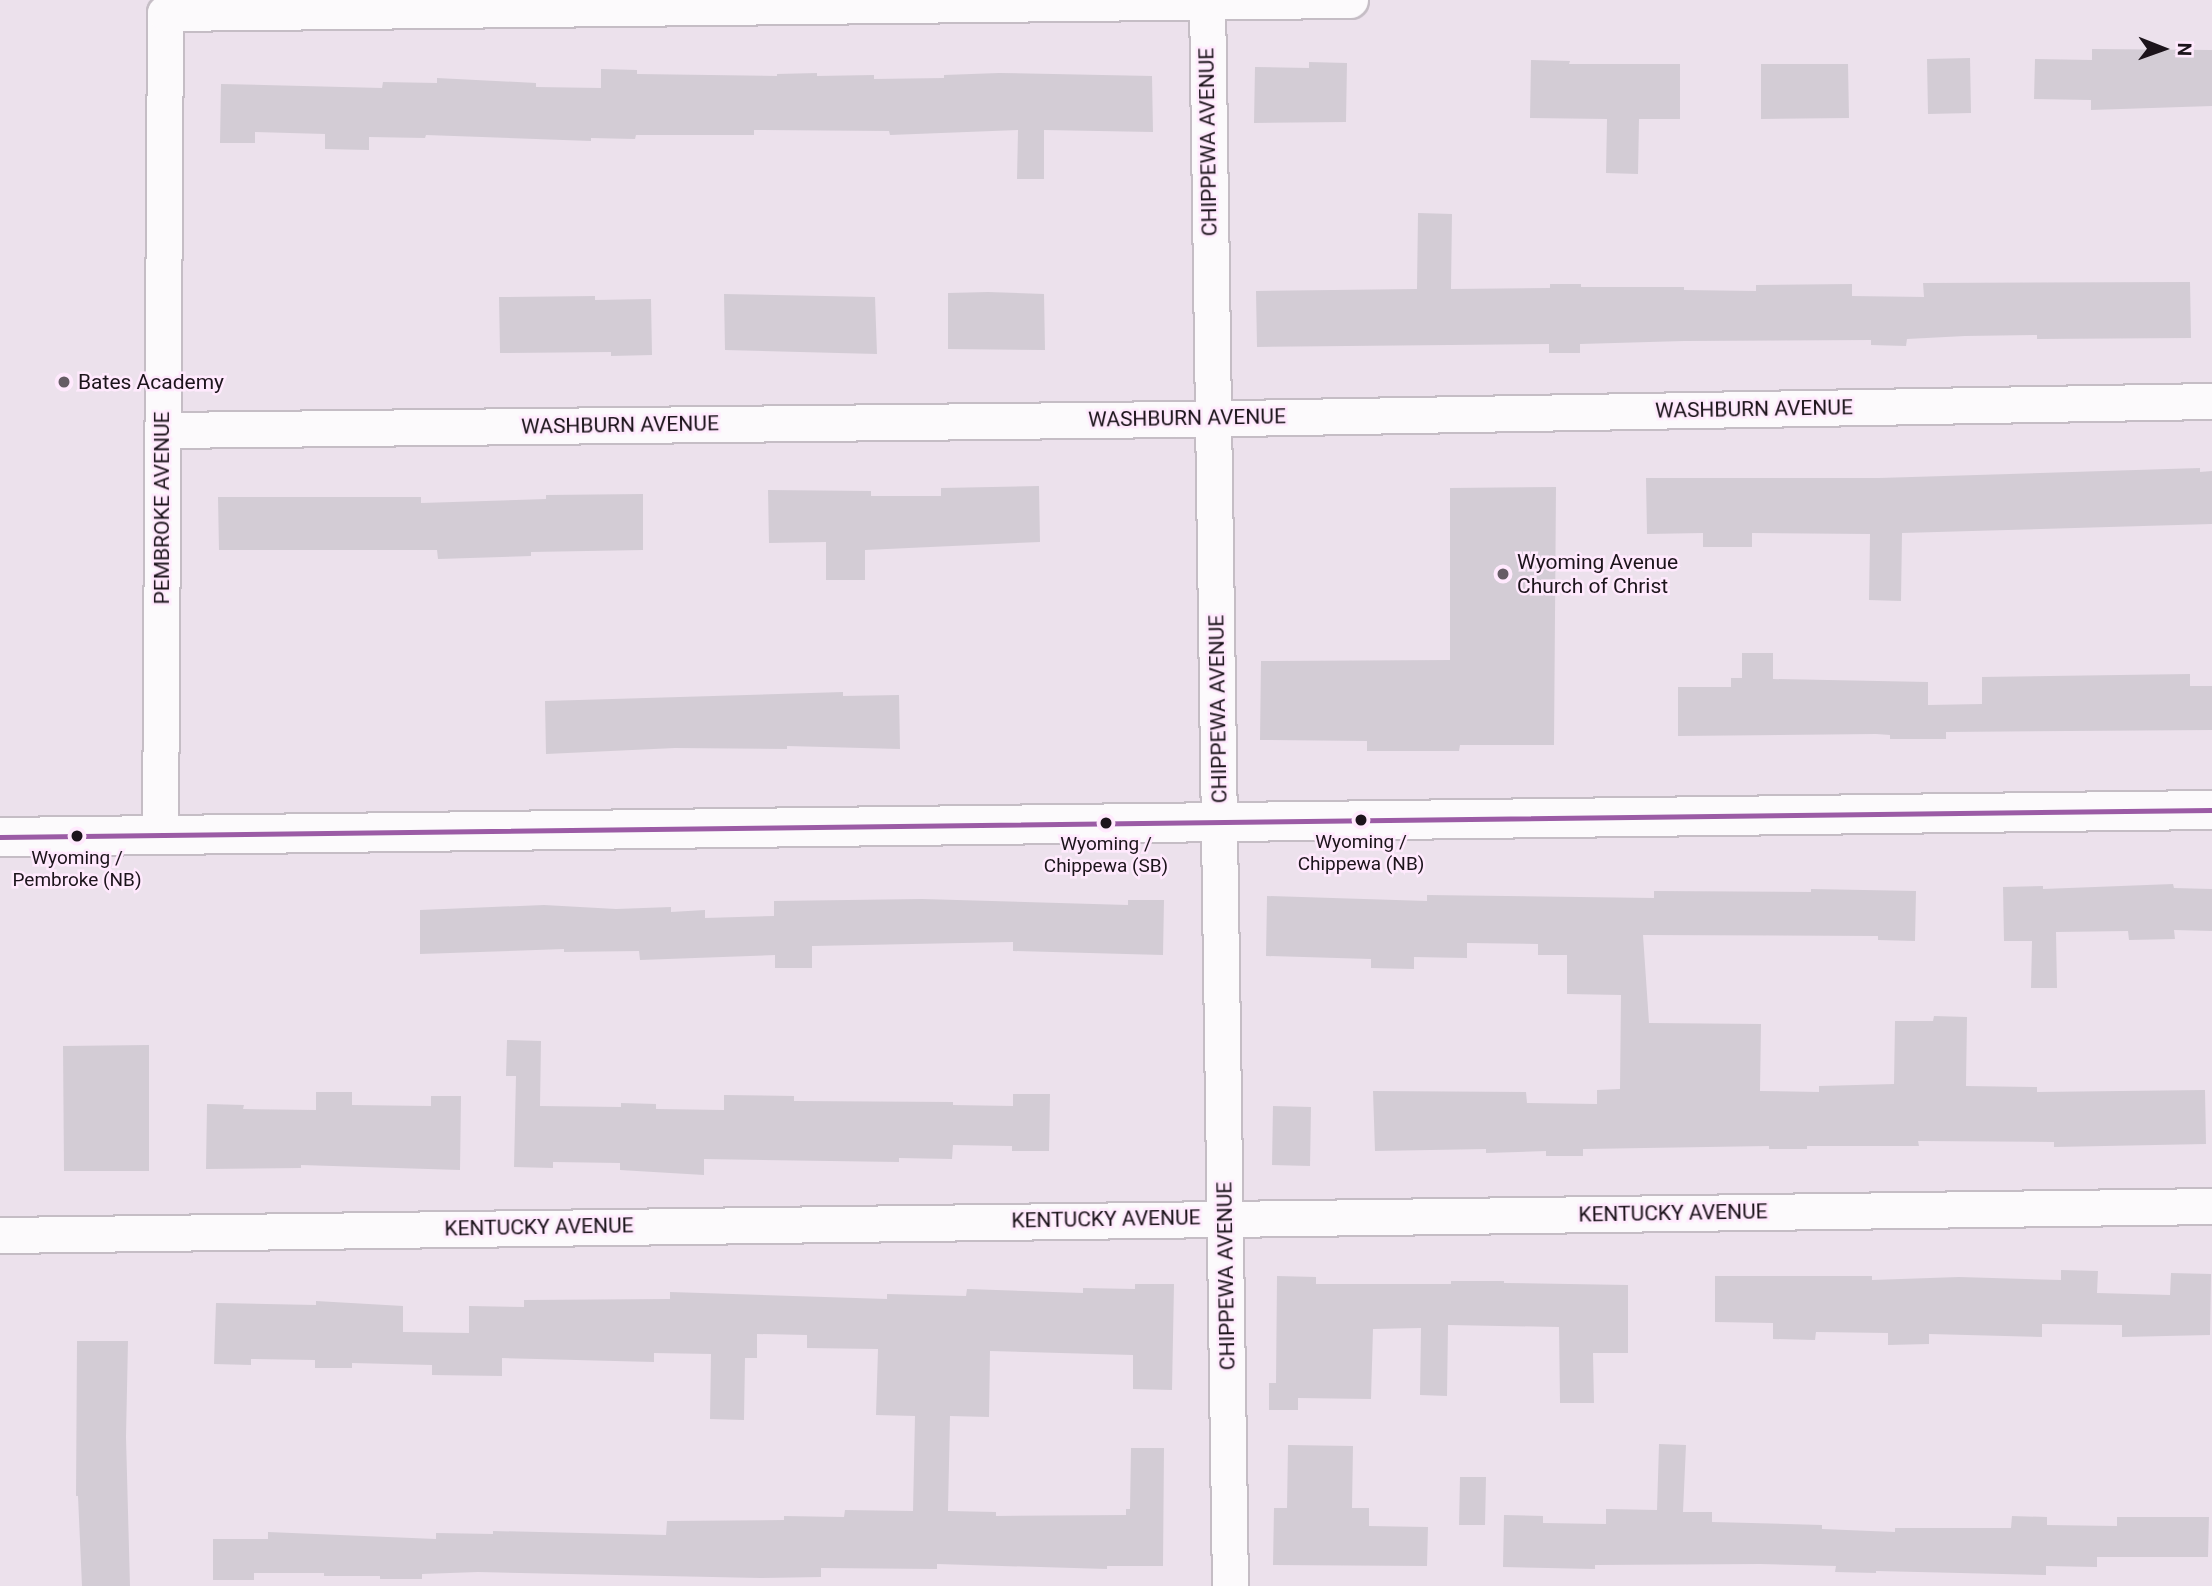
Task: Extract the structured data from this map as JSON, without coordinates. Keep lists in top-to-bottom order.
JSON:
{
  "streets": {
    "street": [
      "CHIPPEWA AVENUE",
      "WASHBURN AVENUE",
      "PEMBROKE AVENUE",
      "KENTUCKY AVENUE"
    ]
  },
  "crossings": [
    ["CHIPPEWA AVENUE", "WASHBURN AVENUE"],
    ["CHIPPEWA AVENUE", "PEMBROKE AVENUE"],
    ["CHIPPEWA AVENUE", "KENTUCKY AVENUE"],
    ["WASHBURN AVENUE", "PEMBROKE AVENUE"]
  ],
  "places": [
    "Bates Academy",
    "Wyoming Avenue Church of Christ",
    "Wyoming / Chippewa (NB)",
    "Wyoming / Chippewa (SB)",
    "Wyoming / Pembroke (NB)"
  ],
  "north": "right"
}
